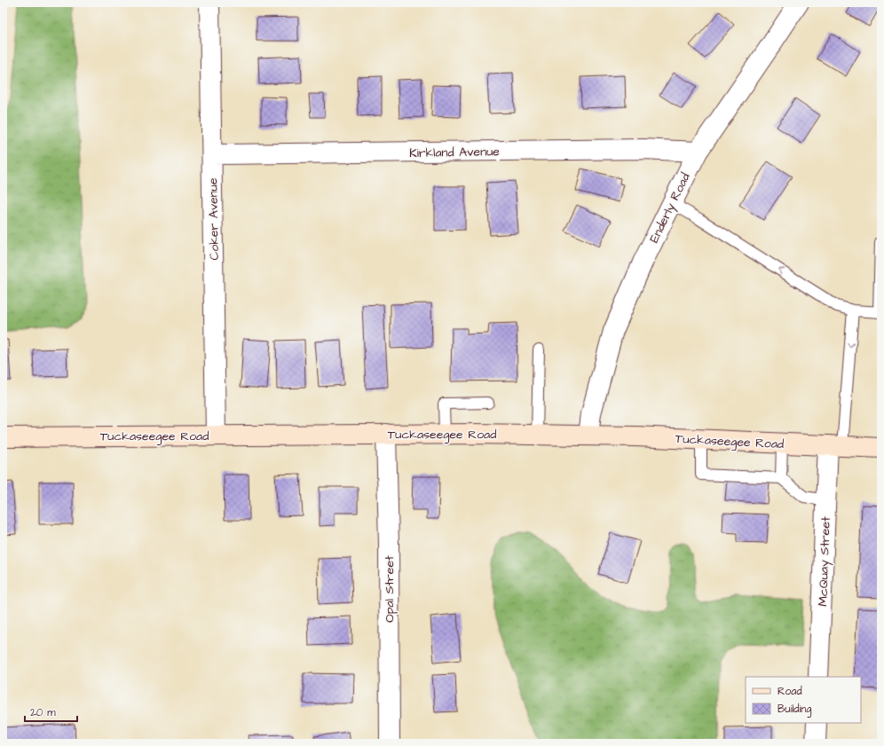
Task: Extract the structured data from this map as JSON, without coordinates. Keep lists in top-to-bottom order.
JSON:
{
  "streets": {
    "main road": ["Tuckaseegee Road"],
    "street": [
      "Kirkland Avenue",
      "Enderly Road",
      "Coker Avenue",
      "McQuay Street",
      "Opal Street"
    ]
  },
  "crossings": [
    ["Kirkland Avenue", "Enderly Road"],
    ["Kirkland Avenue", "Coker Avenue"],
    ["Enderly Road", "Tuckaseegee Road"],
    ["Coker Avenue", "Tuckaseegee Road"],
    ["Tuckaseegee Road", "McQuay Street"],
    ["Tuckaseegee Road", "Opal Street"]
  ],
  "legend": ["Road", "Building"],
  "scale_bar": "20 m"
}
